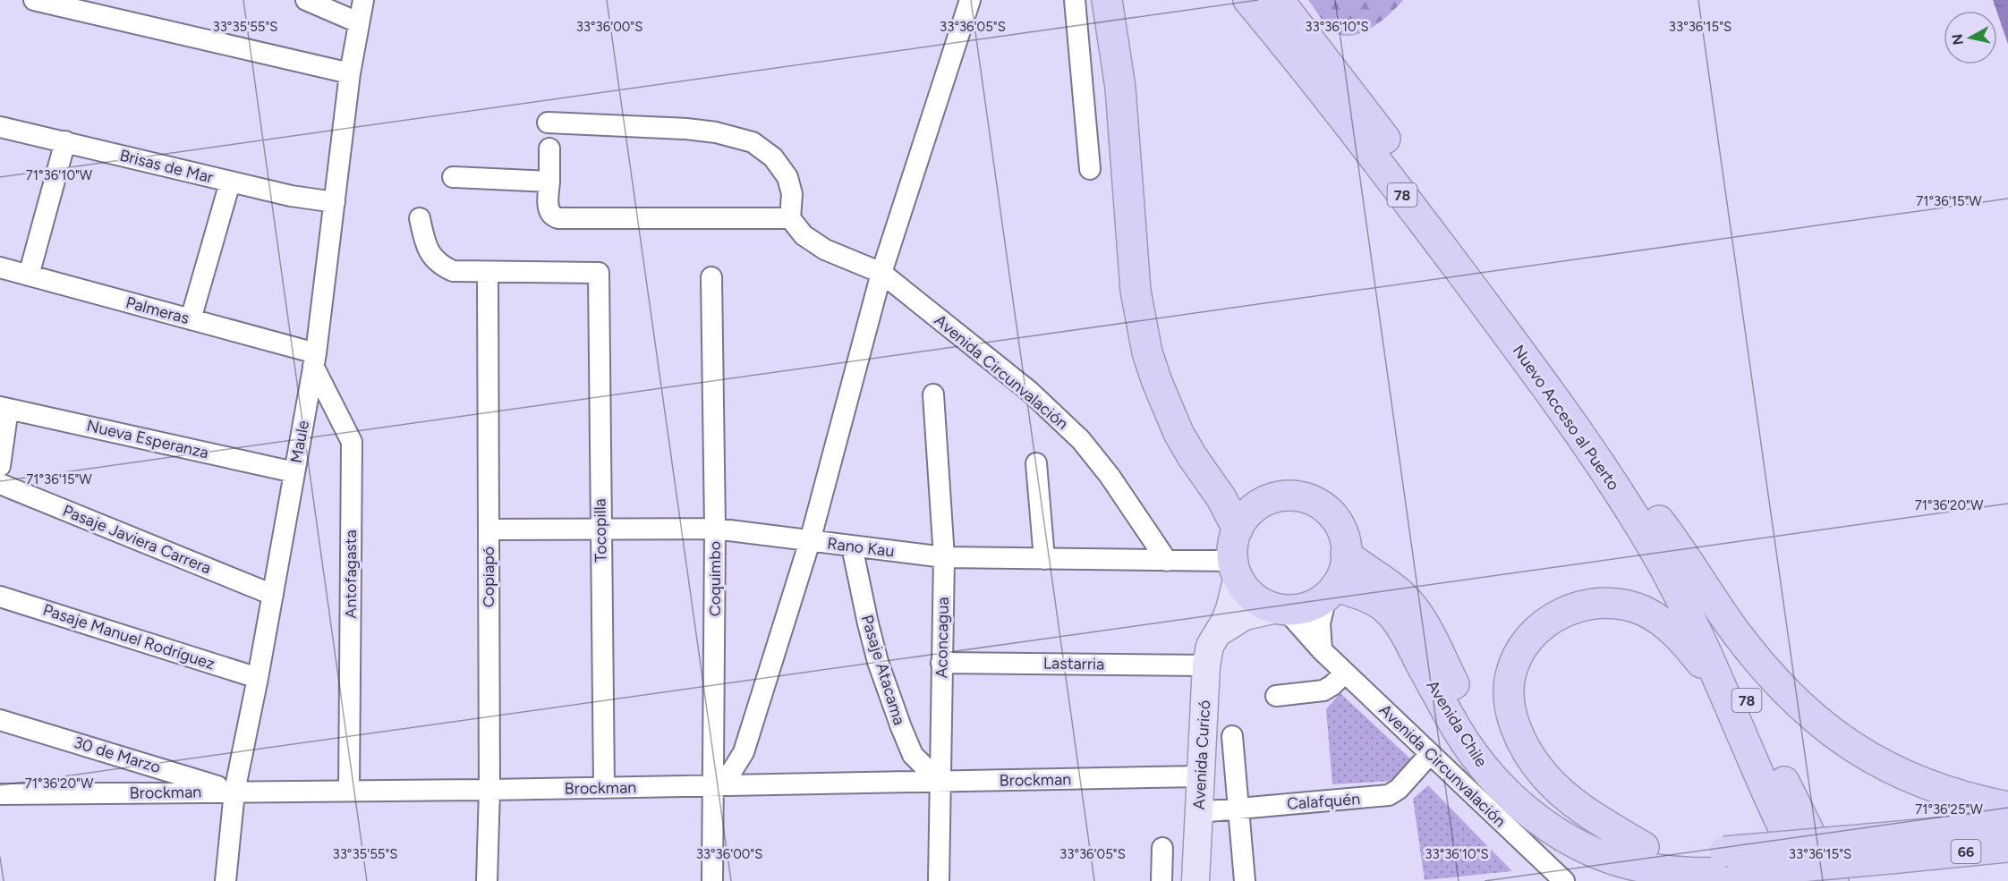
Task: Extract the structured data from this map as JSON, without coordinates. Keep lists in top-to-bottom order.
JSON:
{
  "streets": {
    "highway": [
      "78",
      "Nuevo Acceso al Puerto",
      "Avenida Chile",
      "66"
    ],
    "main road": ["Avenida Curicó"],
    "street": [
      "Brisas de Mar",
      "Palmeras",
      "Avenida Circunvalación",
      "Nueva Esperanza",
      "Maule",
      "Tocopilla",
      "Pasaje Javiera Carrera",
      "Rano Kau",
      "Antofagasta",
      "Copiapó",
      "Coquimbo",
      "Pasaje Manuel Rodríguez",
      "Aconcagua",
      "Lastarria",
      "Pasaje Atacama",
      "30 de Marzo",
      "Brockman",
      "Calafquén"
    ]
  },
  "crossings": [
    ["Brisas de Mar", "Maule"],
    ["Palmeras", "Maule"],
    ["Palmeras", "Antofagasta"],
    ["Avenida Circunvalación", "Rano Kau"],
    ["Avenida Circunvalación", "Avenida Chile"],
    ["Avenida Circunvalación", "Avenida Curicó"],
    ["Avenida Circunvalación", "Calafquén"],
    ["Nueva Esperanza", "Maule"],
    ["Maule", "Pasaje Javiera Carrera"],
    ["Maule", "Antofagasta"],
    ["Maule", "Pasaje Manuel Rodríguez"],
    ["Maule", "30 de Marzo"],
    ["Maule", "Brockman"],
    ["Tocopilla", "Rano Kau"],
    ["Tocopilla", "Copiapó"],
    ["Tocopilla", "Brockman"],
    ["Rano Kau", "Copiapó"],
    ["Rano Kau", "Coquimbo"],
    ["Rano Kau", "Aconcagua"],
    ["Rano Kau", "Pasaje Atacama"],
    ["Rano Kau", "Avenida Chile"],
    ["Rano Kau", "Avenida Curicó"],
    ["Antofagasta", "Brockman"],
    ["Copiapó", "Brockman"],
    ["Coquimbo", "Brockman"],
    ["Aconcagua", "Lastarria"],
    ["Aconcagua", "Pasaje Atacama"],
    ["Aconcagua", "Brockman"],
    ["Lastarria", "Avenida Curicó"],
    ["Pasaje Atacama", "Brockman"],
    ["Avenida Chile", "Avenida Curicó"],
    ["30 de Marzo", "Brockman"],
    ["Avenida Curicó", "Brockman"],
    ["Avenida Curicó", "Calafquén"]
  ],
  "north": "left",
  "coordinates": [
    "33°35'55\"S",
    "33°36'00\"S",
    "33°36'05\"S",
    "33°36'10\"S",
    "33°36'15\"S",
    "71°36'10\"W",
    "71°36'15\"W",
    "71°36'20\"W",
    "71°36'25\"W"
  ]
}
